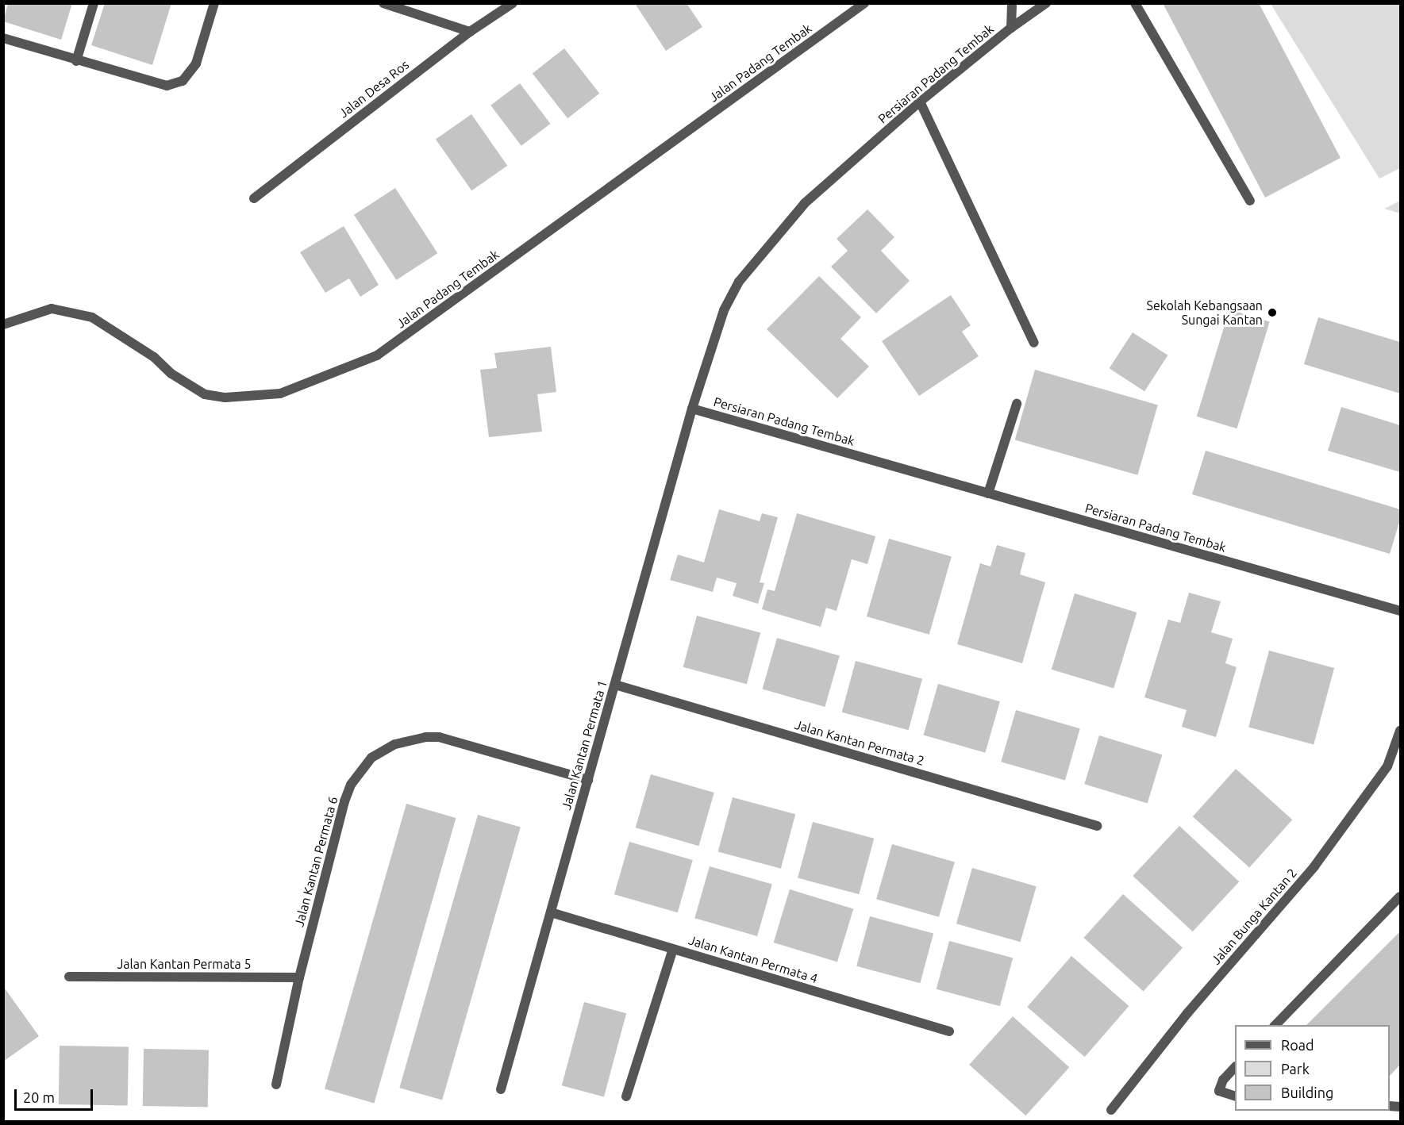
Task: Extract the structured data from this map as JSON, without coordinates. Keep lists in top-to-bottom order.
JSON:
{
  "streets": {
    "street": [
      "Jalan Padang Tembak",
      "Persiaran Padang Tembak",
      "Jalan Desa Ros",
      "Jalan Kantan Permata 2",
      "Jalan Kantan Permata 1",
      "Jalan Kantan Permata 6",
      "Jalan Bunga Kantan 2",
      "Jalan Kantan Permata 4",
      "Jalan Kantan Permata 5"
    ]
  },
  "crossings": [
    ["Persiaran Padang Tembak", "Jalan Kantan Permata 1"],
    ["Jalan Kantan Permata 2", "Jalan Kantan Permata 1"],
    ["Jalan Kantan Permata 1", "Jalan Kantan Permata 6"],
    ["Jalan Kantan Permata 1", "Jalan Kantan Permata 4"],
    ["Jalan Kantan Permata 6", "Jalan Kantan Permata 5"]
  ],
  "places": ["Sekolah Kebangsaan Sungai Kantan"],
  "legend": ["Road", "Park", "Building"],
  "scale_bar": "20 m"
}
